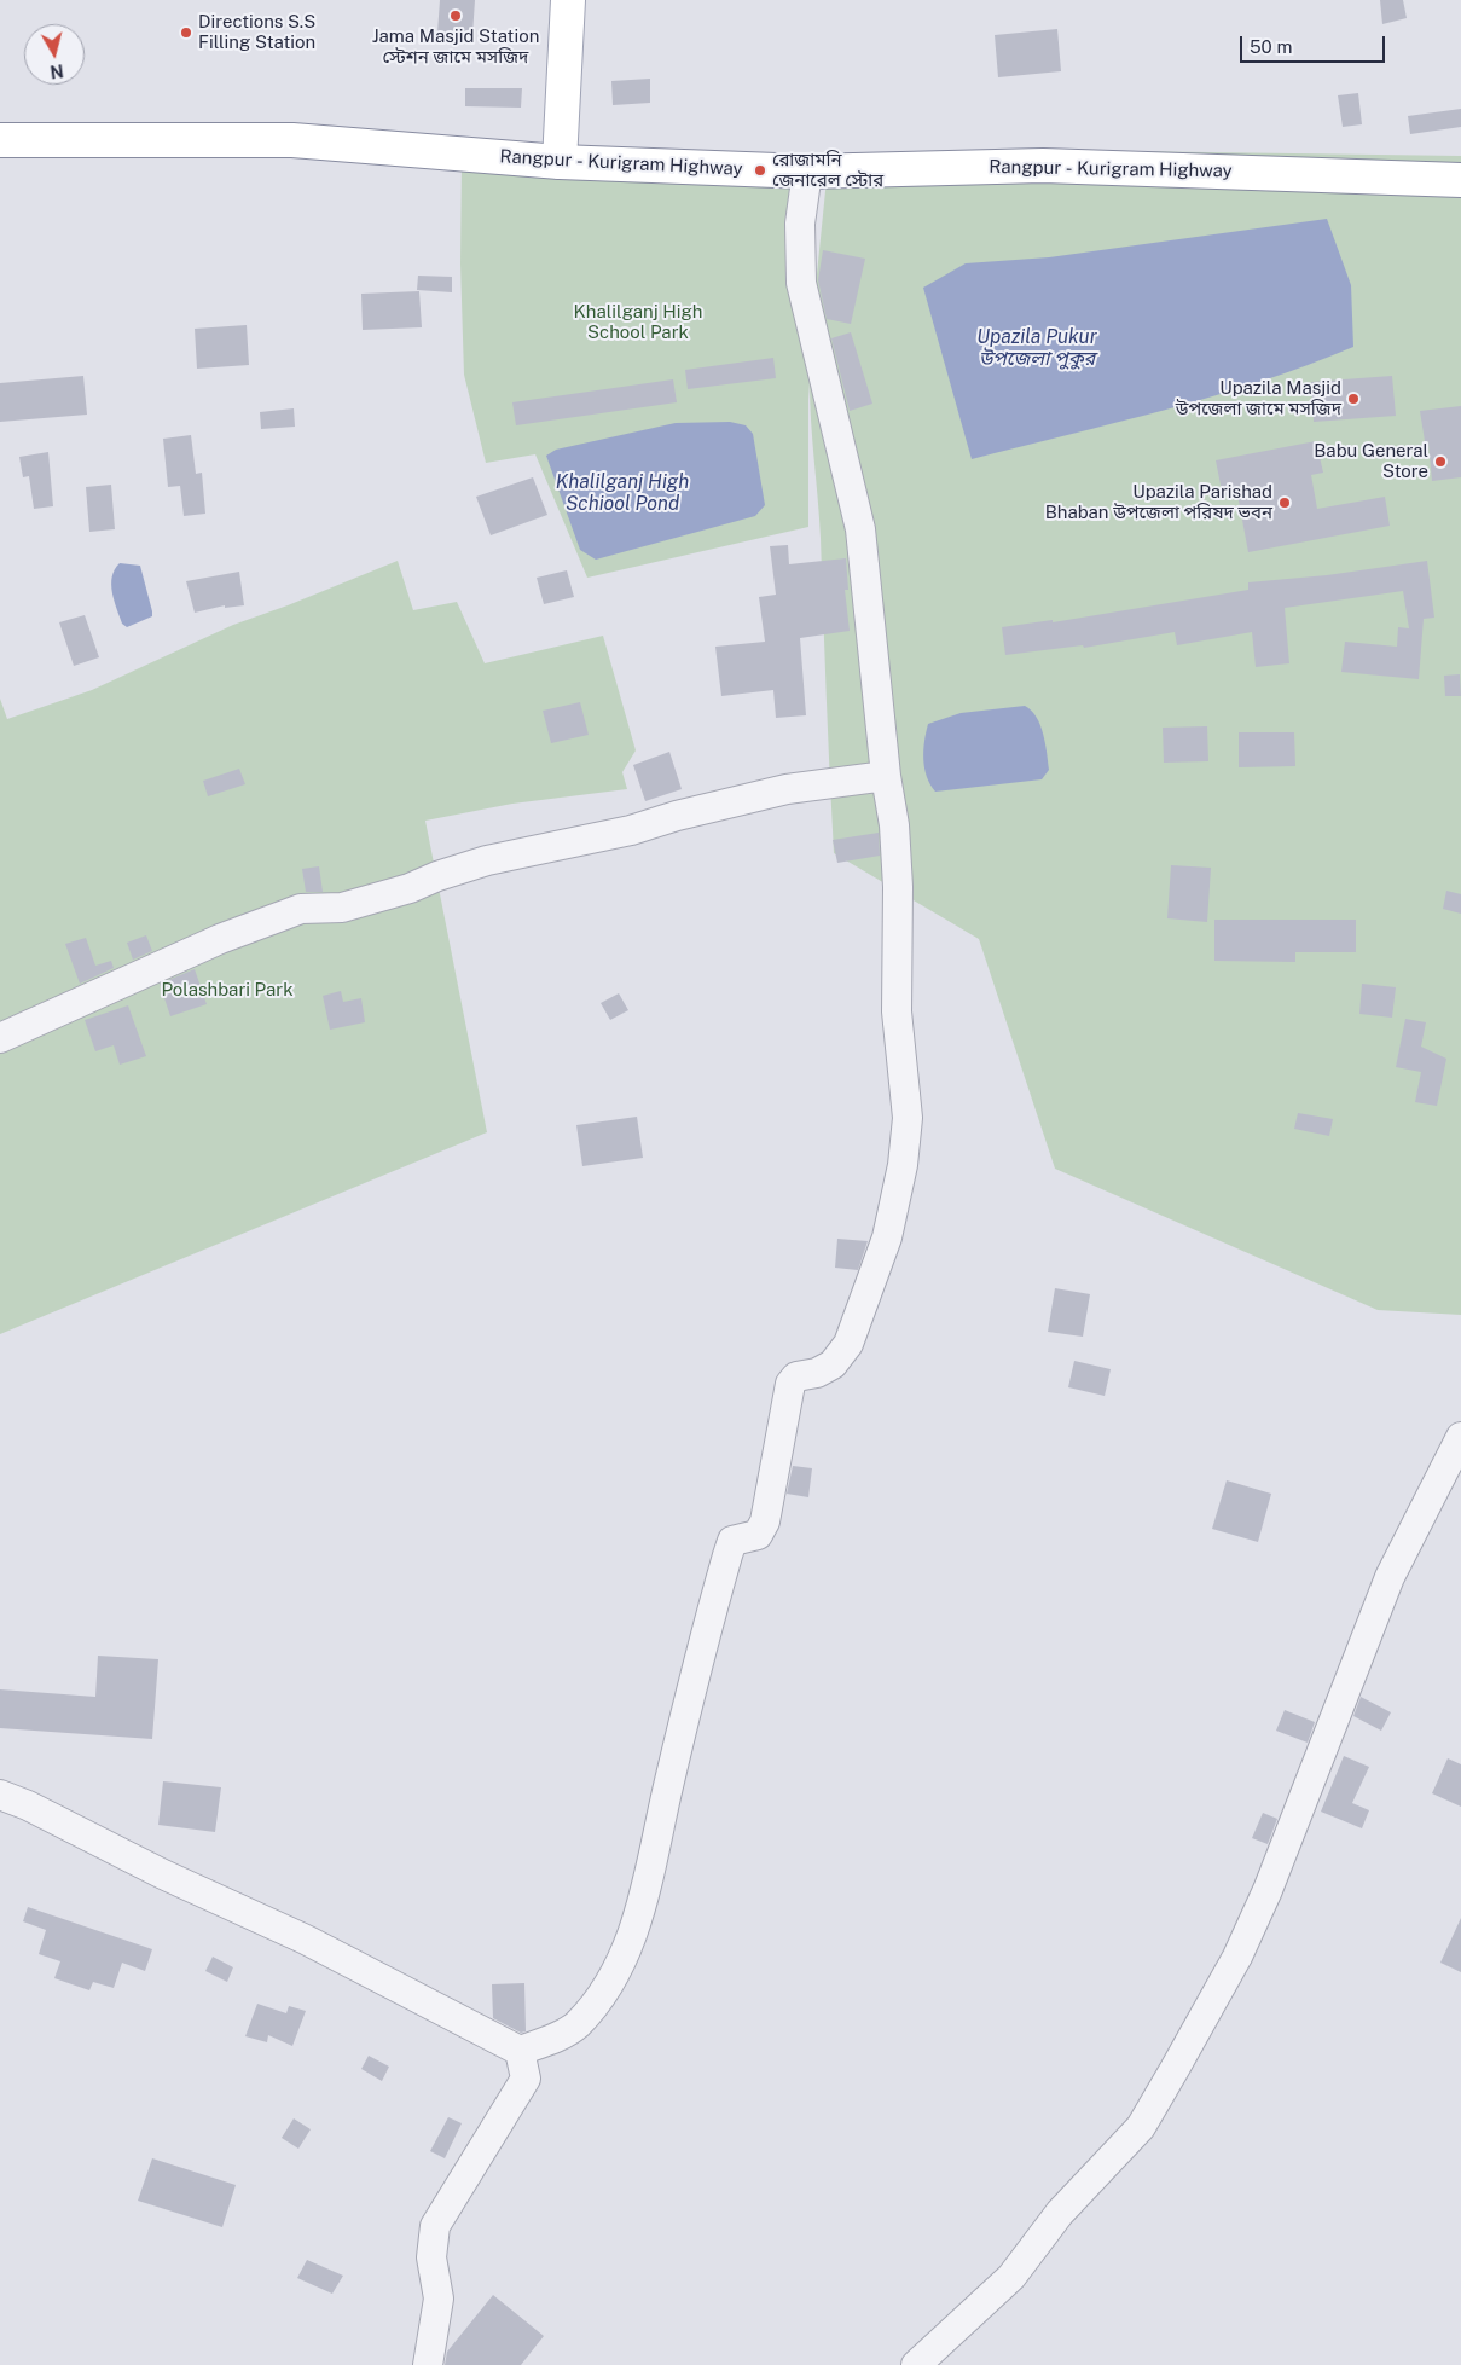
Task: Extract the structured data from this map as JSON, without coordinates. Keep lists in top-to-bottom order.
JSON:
{
  "streets": {
    "main road": ["Rangpur - Kurigram Highway"]
  },
  "water": ["Upazila Pukur উপজেলা পুকুর", "Khalilganj High Schiool Pond"],
  "parks": ["Khalilganj High School Park", "Polashbari Park"],
  "places": [
    "Jama Masjid Station স্টেশন জামে মসজিদ",
    "Directions S.S Filling Station",
    "রোজামনি জেনারেল স্টোর",
    "Upazila Masjid উপজেলা জামে মসজিদ",
    "Babu General Store",
    "Upazila Parishad Bhaban উপজেলা পরিষদ ভবন"
  ],
  "scale_bar": "50 m",
  "north": "bottom"
}
